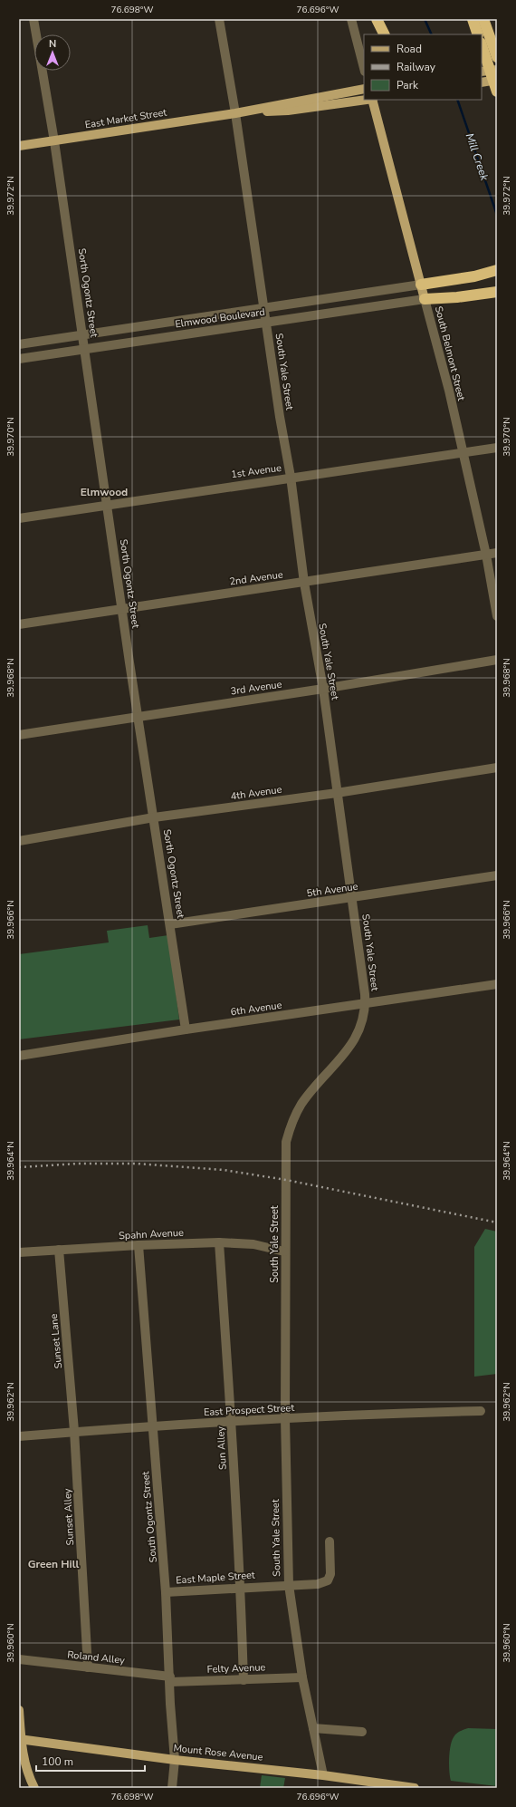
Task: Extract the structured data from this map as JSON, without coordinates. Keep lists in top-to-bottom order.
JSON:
{
  "streets": {
    "main road": ["East Market Street", "South Belmont Street", "Mount Rose Avenue"],
    "street": [
      "Sorth Ogontz Street",
      "Elmwood Boulevard",
      "South Yale Street",
      "1st Avenue",
      "2nd Avenue",
      "3rd Avenue",
      "4th Avenue",
      "5th Avenue",
      "6th Avenue",
      "Spahn Avenue",
      "Sunset Lane",
      "East Prospect Street",
      "Sun Alley",
      "Sunset Alley",
      "South Ogontz Street",
      "East Maple Street",
      "Roland Alley",
      "Felty Avenue"
    ]
  },
  "crossings": [
    ["East Market Street", "Sorth Ogontz Street"],
    ["East Market Street", "South Yale Street"],
    ["Sorth Ogontz Street", "Elmwood Boulevard"],
    ["Sorth Ogontz Street", "1st Avenue"],
    ["Sorth Ogontz Street", "2nd Avenue"],
    ["Sorth Ogontz Street", "3rd Avenue"],
    ["Sorth Ogontz Street", "4th Avenue"],
    ["Sorth Ogontz Street", "5th Avenue"],
    ["Sorth Ogontz Street", "6th Avenue"],
    ["Elmwood Boulevard", "South Belmont Street"],
    ["Elmwood Boulevard", "South Yale Street"],
    ["South Belmont Street", "1st Avenue"],
    ["South Belmont Street", "2nd Avenue"],
    ["South Yale Street", "1st Avenue"],
    ["South Yale Street", "2nd Avenue"],
    ["South Yale Street", "3rd Avenue"],
    ["South Yale Street", "4th Avenue"],
    ["South Yale Street", "5th Avenue"],
    ["South Yale Street", "6th Avenue"],
    ["South Yale Street", "Spahn Avenue"],
    ["South Yale Street", "East Prospect Street"],
    ["South Yale Street", "East Maple Street"],
    ["South Yale Street", "Felty Avenue"],
    ["South Yale Street", "Mount Rose Avenue"],
    ["Spahn Avenue", "Sunset Lane"],
    ["Spahn Avenue", "Sun Alley"],
    ["Spahn Avenue", "South Ogontz Street"],
    ["Sunset Lane", "East Prospect Street"],
    ["Sunset Lane", "Sunset Alley"],
    ["East Prospect Street", "Sun Alley"],
    ["East Prospect Street", "Sunset Alley"],
    ["East Prospect Street", "South Ogontz Street"],
    ["Sun Alley", "East Maple Street"],
    ["Sun Alley", "Felty Avenue"],
    ["Sunset Alley", "Roland Alley"],
    ["South Ogontz Street", "East Maple Street"],
    ["South Ogontz Street", "Roland Alley"],
    ["South Ogontz Street", "Felty Avenue"],
    ["South Ogontz Street", "Mount Rose Avenue"],
    ["Roland Alley", "Felty Avenue"]
  ],
  "districts": ["Elmwood", "Green Hill"],
  "water": ["Mill Creek"],
  "legend": ["Road", "Railway", "Park"],
  "scale_bar": "100 m",
  "north": "top",
  "coordinates": [
    "76.698°W",
    "76.696°W",
    "39.972°N",
    "39.970°N",
    "39.968°N",
    "39.966°N",
    "39.964°N",
    "39.962°N",
    "39.960°N"
  ]
}
